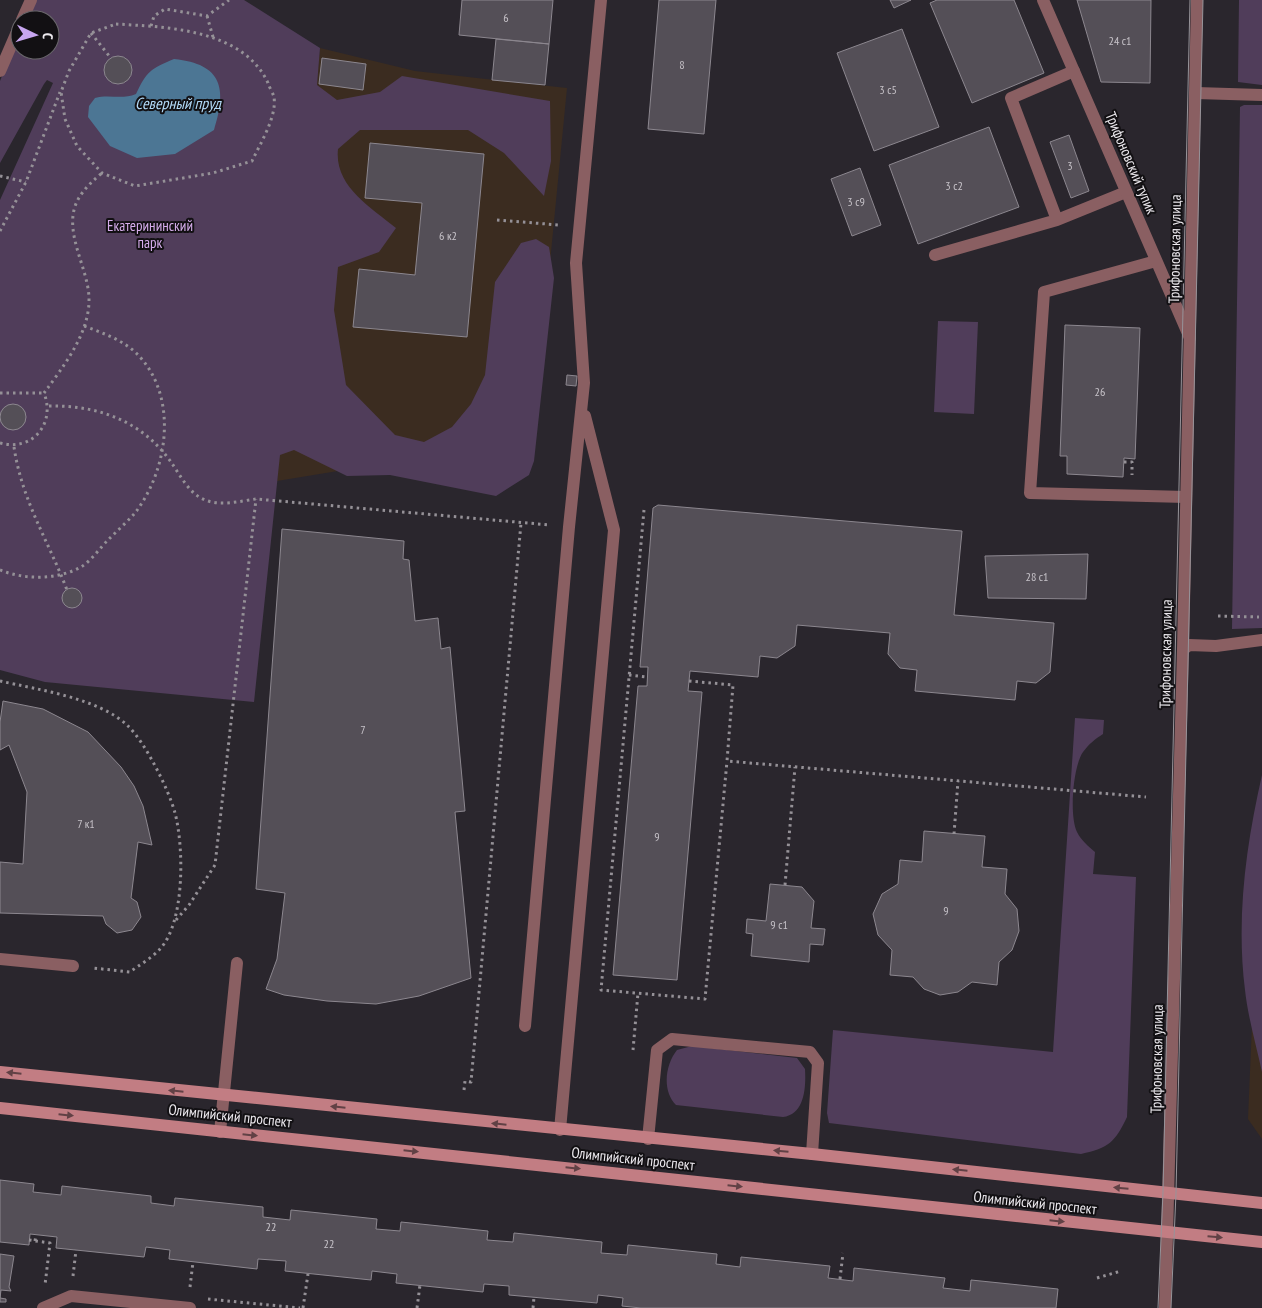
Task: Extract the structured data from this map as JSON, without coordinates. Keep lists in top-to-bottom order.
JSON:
{
  "streets": {
    "main road": ["Олимпийский проспект"],
    "street": ["Трифоновский тупик", "Трифоновская улица"]
  },
  "crossings": [
    ["Трифоновский тупик", "Трифоновская улица"],
    ["Трифоновская улица", "Олимпийский проспект"]
  ],
  "water": ["Северный пруд"],
  "parks": ["Екатерининский парк"],
  "house_numbers": [
    "6",
    "24 с1",
    "8",
    "3 с5",
    "3",
    "3 с2",
    "3 с9",
    "6 к2",
    "26",
    "28 с1",
    "7",
    "7 к1",
    "9",
    "9",
    "9 c1",
    "22",
    "22"
  ],
  "north": "right"
}
